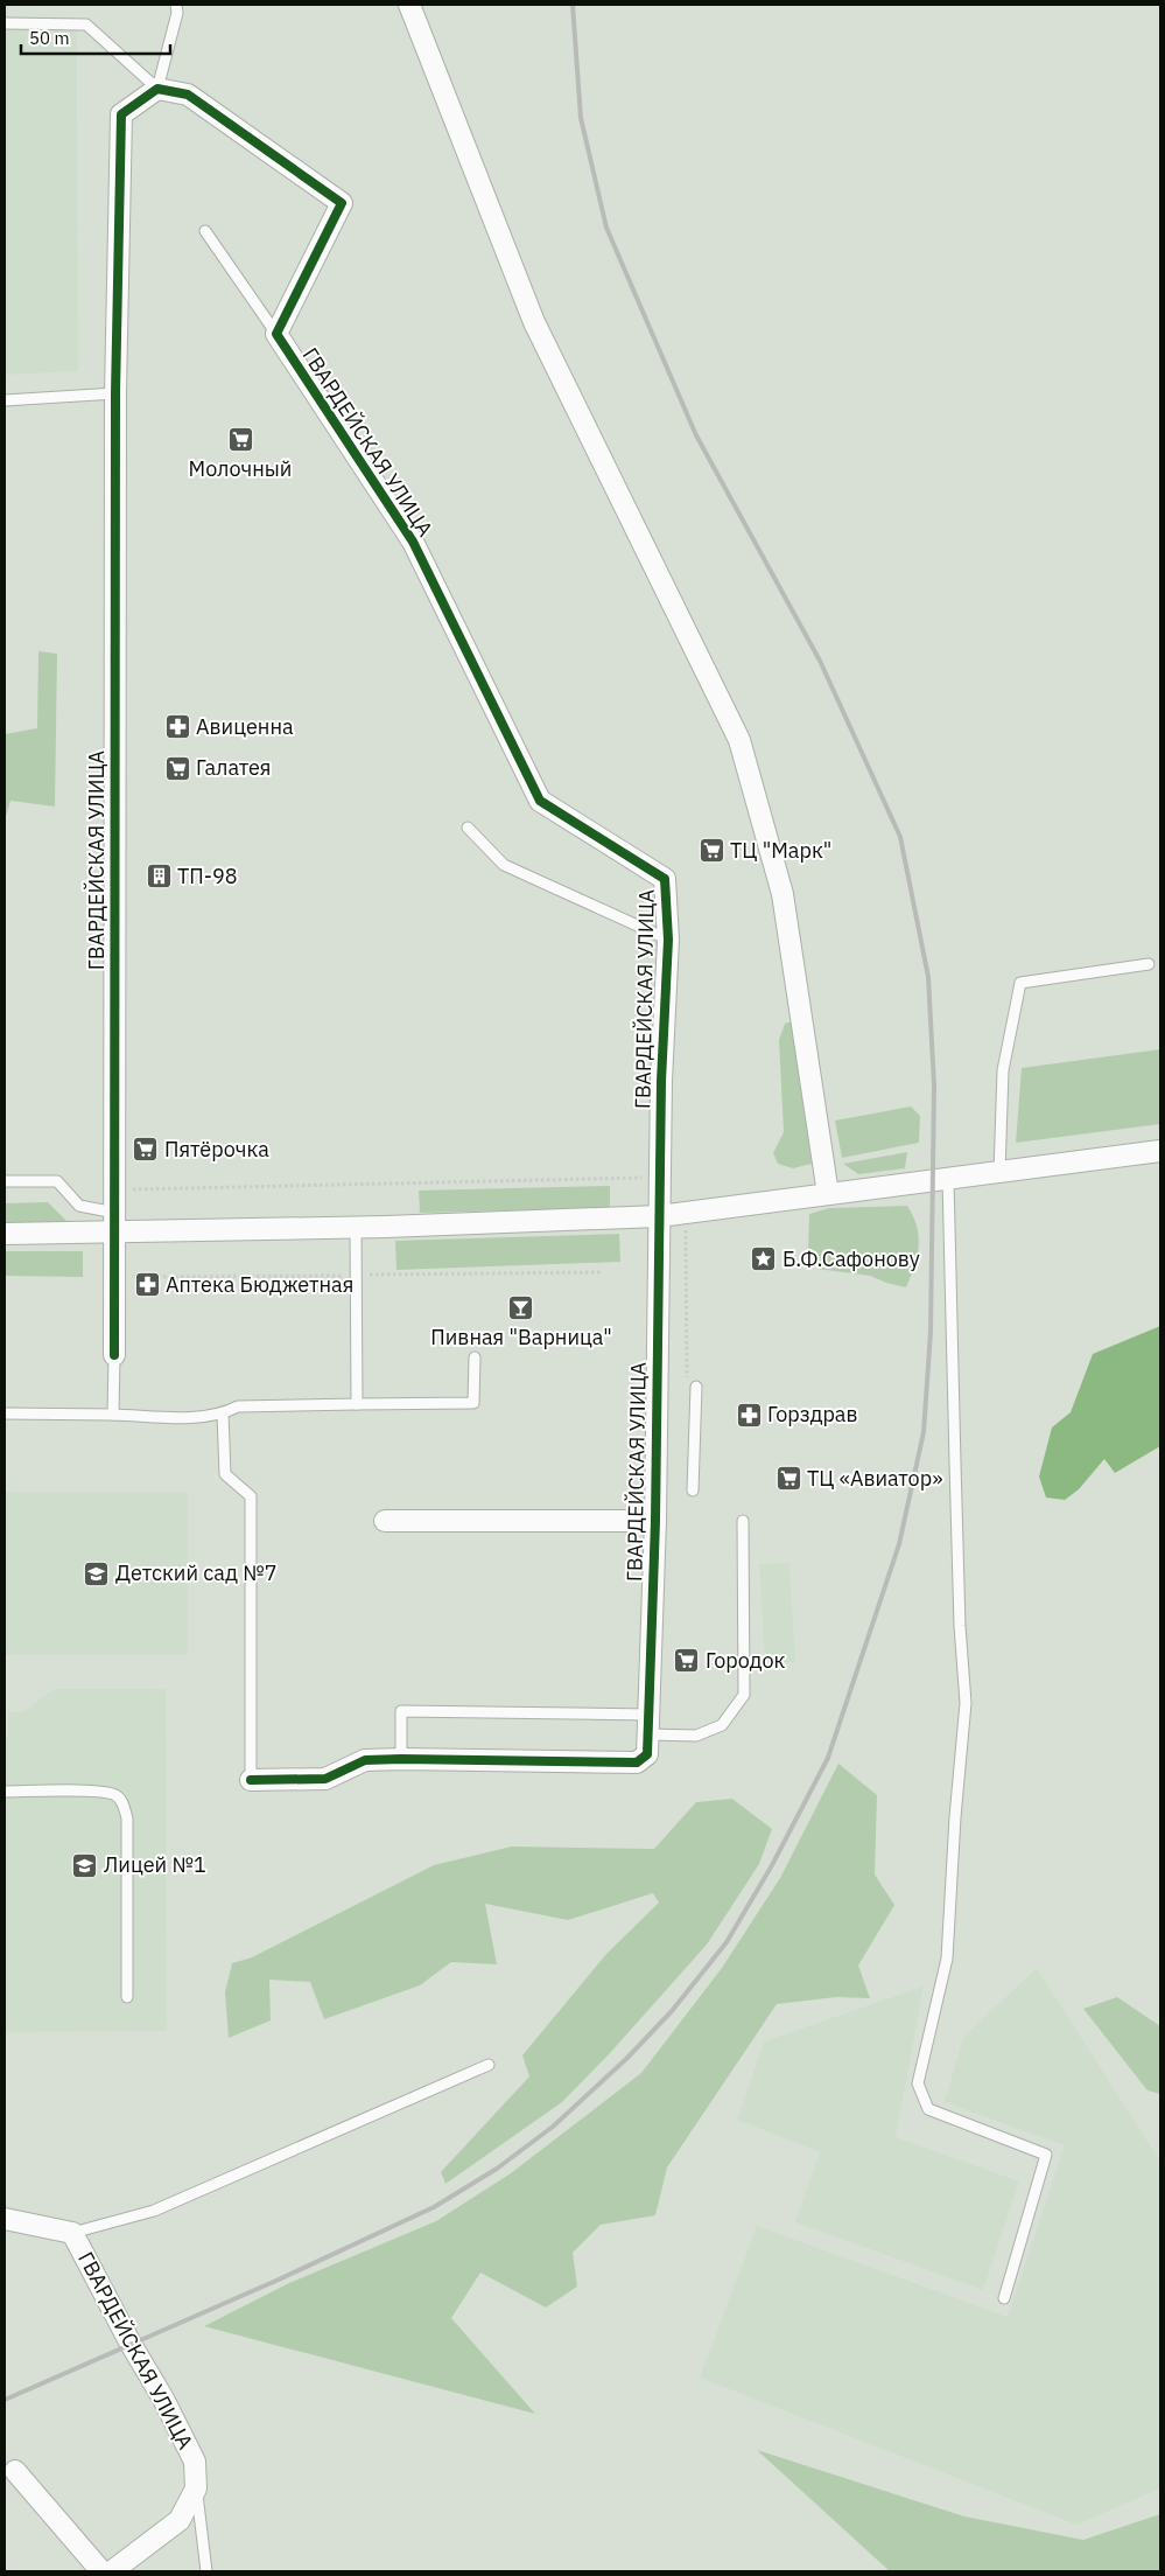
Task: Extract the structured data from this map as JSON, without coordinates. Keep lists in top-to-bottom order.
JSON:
{
  "streets": {
    "street": ["ГВАРДЕЙСКАЯ УЛИЦА"]
  },
  "places": {
    "supermarket": [
      "Молочный",
      "Галатея",
      "ТЦ \"Марк\"",
      "Пятёрочка",
      "ТЦ «Авиатор»",
      "Городок"
    ],
    "pharmacy": ["Авиценна", "Аптека Бюджетная", "Горздрав"],
    "building": ["ТП-98"],
    "place": ["Б.Ф.Сафонову"],
    "bar": ["Пивная \"Варница\""],
    "school or university": ["Детский сад №7", "Лицей №1"]
  },
  "scale_bar": "50 m"
}
